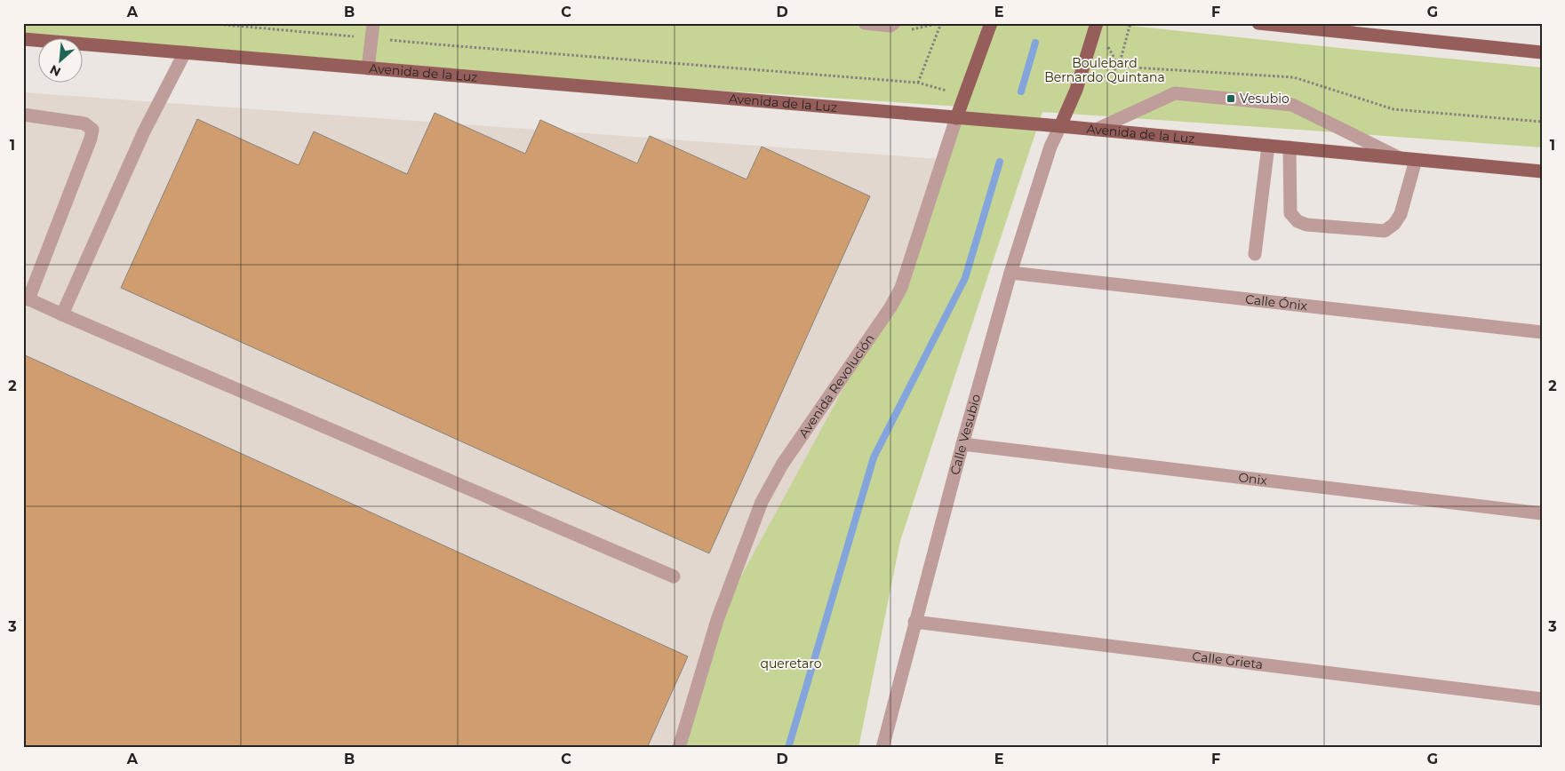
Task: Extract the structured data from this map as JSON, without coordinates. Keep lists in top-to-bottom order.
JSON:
{
  "streets": {
    "main road": ["Avenida de la Luz", "Avenida Revolución"],
    "street": [
      "Calle Ónix",
      "Calle Vesubio",
      "Onix",
      "Calle Grieta"
    ]
  },
  "crossings": [
    ["Avenida de la Luz", "Avenida Revolución"],
    ["Avenida de la Luz", "Calle Vesubio"],
    ["Calle Ónix", "Calle Vesubio"],
    ["Calle Vesubio", "Onix"],
    ["Calle Vesubio", "Calle Grieta"]
  ],
  "parks": ["Boulebard Bernardo Quintana", "queretaro"],
  "places": {
    "transit": ["Vesubio"]
  },
  "north": "bottom left",
  "grid": {
    "columns": [
      "A",
      "B",
      "C",
      "D",
      "E",
      "F",
      "G"
    ],
    "rows": ["1", "2", "3"]
  }
}
